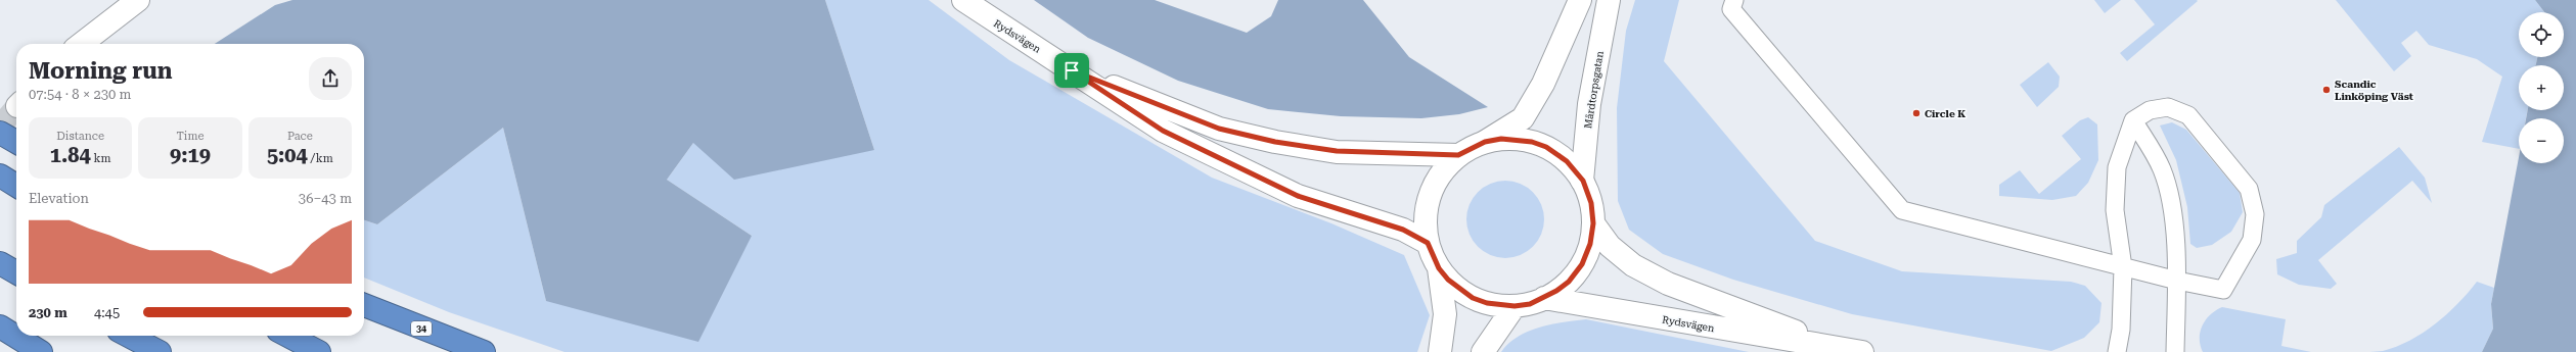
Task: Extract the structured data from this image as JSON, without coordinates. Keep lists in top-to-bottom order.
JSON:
{
  "streets": {
    "highway": ["34"],
    "street": ["Rydsvägen", "Mårdtorpsgatan"]
  },
  "places": ["Scandic Linköping Väst", "Circle K"],
  "page": {
    "map_buttons": ["+", "−"],
    "heading": ["Morning run", "07:54 · 8 × 230 m"],
    "stats": [
      ["Distance", "1.84 km"],
      ["Time", "9:19"],
      ["Pace", "5:04 /km"]
    ],
    "chart": ["Elevation", "36–43 m"],
    "list": [
      {
        "name": "230 m",
        "note": "4:45"
      }
    ]
  }
}
